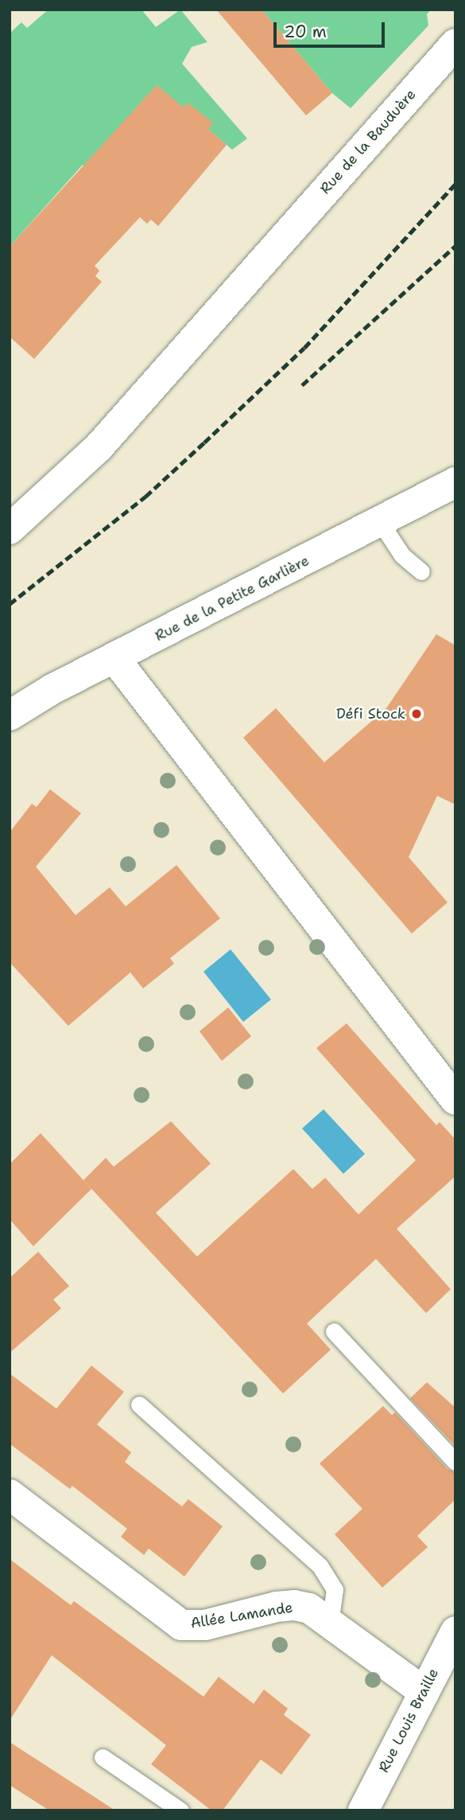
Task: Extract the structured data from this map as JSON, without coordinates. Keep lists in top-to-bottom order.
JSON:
{
  "streets": {
    "street": [
      "Rue de la Bauduère",
      "Rue de la Petite Garlière",
      "Allée Lamande",
      "Rue Louis Braille"
    ]
  },
  "crossings": [
    ["Allée Lamande", "Rue Louis Braille"]
  ],
  "places": ["Défi Stock"],
  "scale_bar": "20 m"
}
